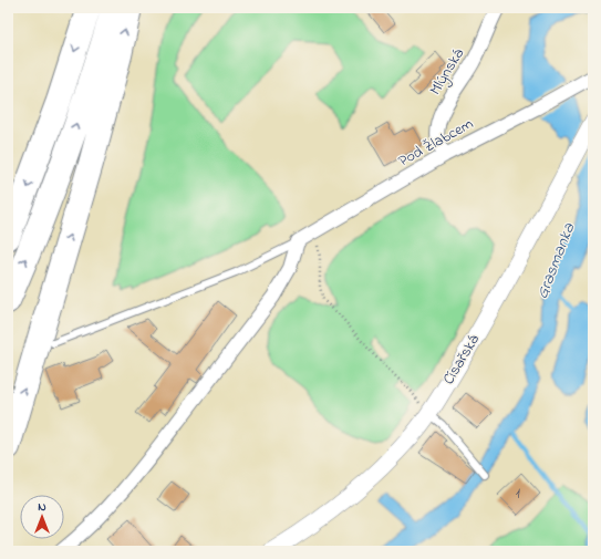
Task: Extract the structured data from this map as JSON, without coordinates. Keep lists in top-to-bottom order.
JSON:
{
  "streets": {
    "street": ["Mlýnská", "Pod Žlabcem", "Císařská"]
  },
  "crossings": [
    ["Mlýnská", "Pod Žlabcem"]
  ],
  "water": ["Grasmanka"],
  "house_numbers": ["1"],
  "north": "top"
}
